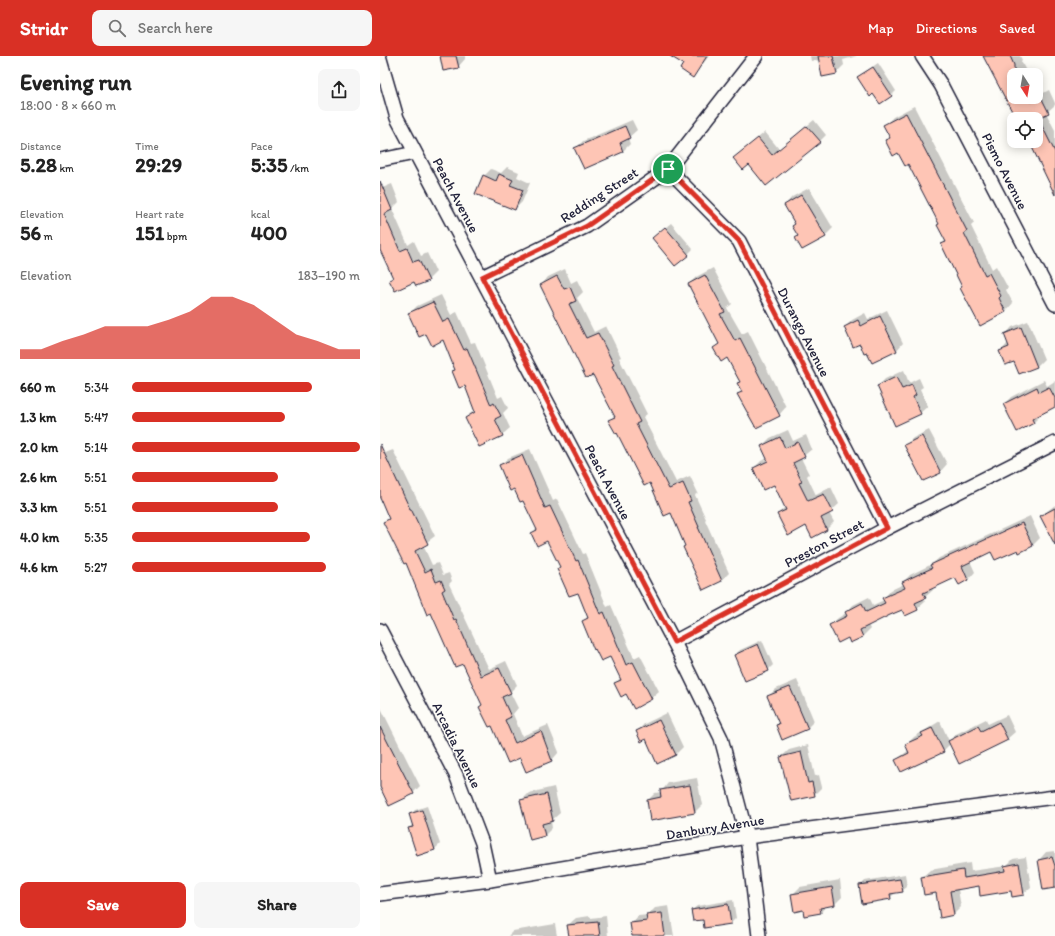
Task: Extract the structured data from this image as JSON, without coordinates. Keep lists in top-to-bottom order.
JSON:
{
  "streets": {
    "street": [
      "Pismo Avenue",
      "Peach Avenue",
      "Redding Street",
      "Durango Avenue",
      "Preston Street",
      "Arcadia Avenue",
      "Danbury Avenue"
    ]
  },
  "crossings": [
    ["Peach Avenue", "Redding Street"],
    ["Peach Avenue", "Preston Street"],
    ["Peach Avenue", "Danbury Avenue"],
    ["Redding Street", "Durango Avenue"],
    ["Durango Avenue", "Preston Street"],
    ["Arcadia Avenue", "Danbury Avenue"]
  ],
  "north": "bottom",
  "page": {
    "header": "Stridr",
    "search": "Search here",
    "nav": ["Map", "Directions", "Saved"],
    "heading": ["Evening run", "18:00 · 8 × 660 m"],
    "stats": [
      ["Distance", "5.28 km"],
      ["Time", "29:29"],
      ["Pace", "5:35 /km"],
      ["Elevation", "56 m"],
      ["Heart rate", "151 bpm"],
      ["kcal", "400"]
    ],
    "chart": ["Elevation", "183–190 m"],
    "list": [
      {
        "name": "660 m",
        "note": "5:34"
      },
      {
        "name": "1.3 km",
        "note": "5:47"
      },
      {
        "name": "2.0 km",
        "note": "5:14"
      },
      {
        "name": "2.6 km",
        "note": "5:51"
      },
      {
        "name": "3.3 km",
        "note": "5:51"
      },
      {
        "name": "4.0 km",
        "note": "5:35"
      },
      {
        "name": "4.6 km",
        "note": "5:27"
      }
    ],
    "buttons": ["Save", "Share"]
  }
}
